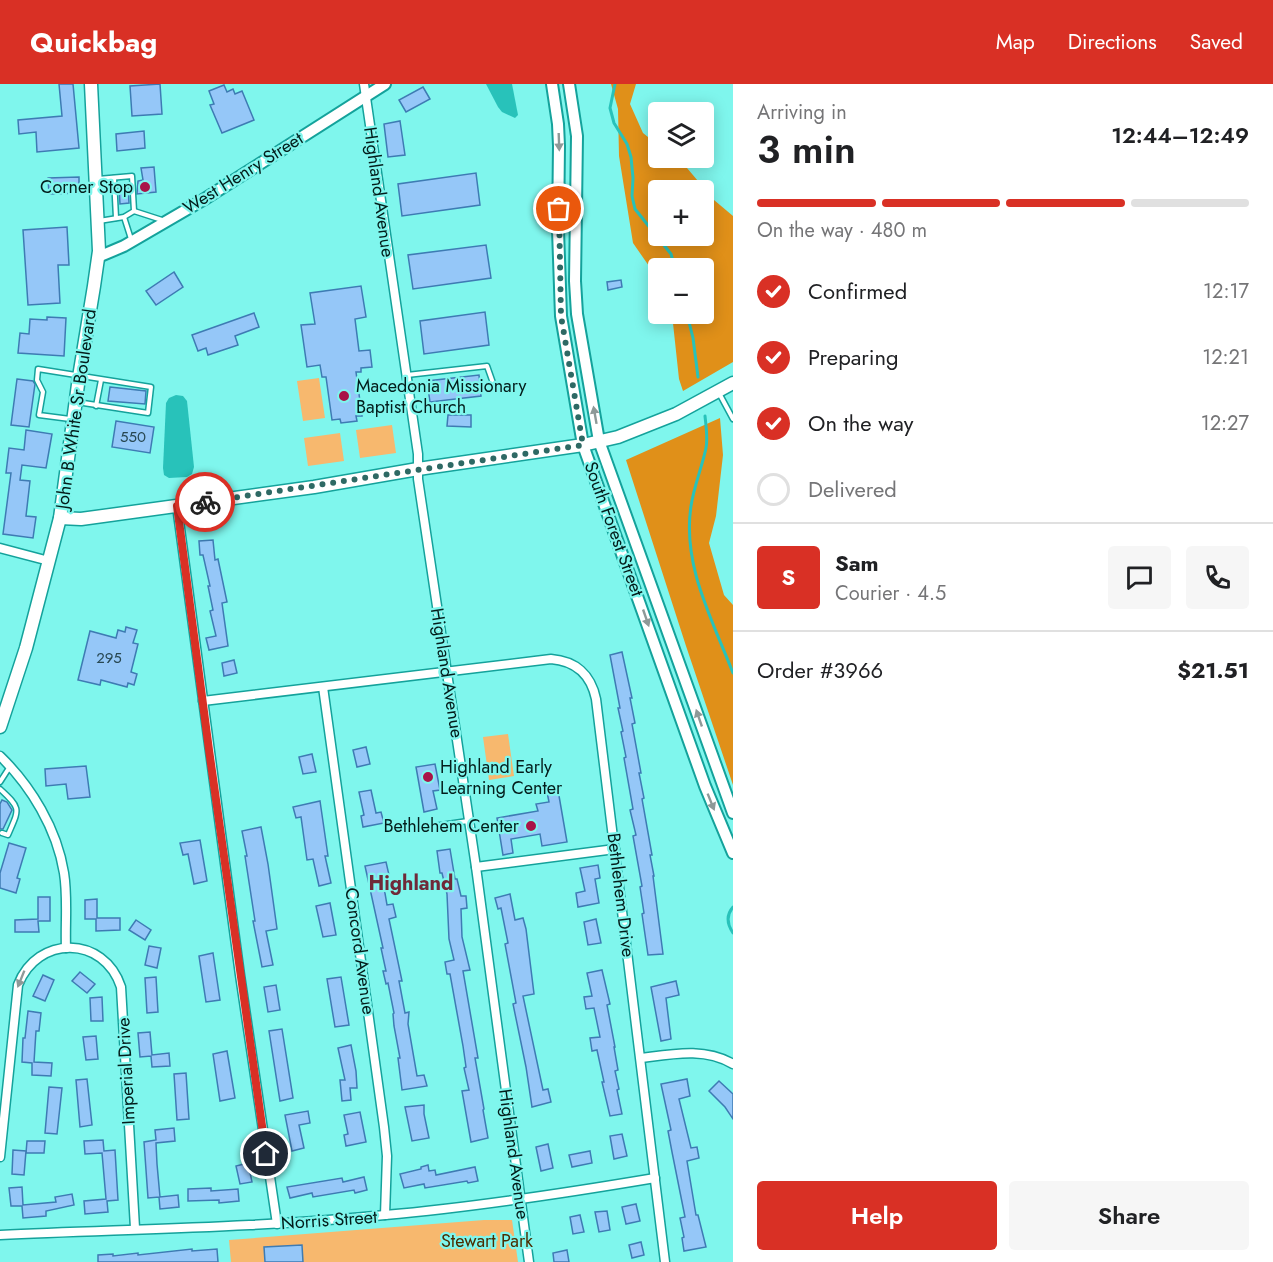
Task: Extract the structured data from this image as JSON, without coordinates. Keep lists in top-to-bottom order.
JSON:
{
  "streets": {
    "main road": ["John B White Sr Boulevard"],
    "street": [
      "West Henry Street",
      "Highland Avenue",
      "South Forest Street",
      "Bethlehem Drive",
      "Concord Avenue",
      "Imperial Drive",
      "Norris Street"
    ]
  },
  "crossings": [
    ["West Henry Street", "Highland Avenue"],
    ["West Henry Street", "John B White Sr Boulevard"],
    ["Highland Avenue", "Bethlehem Drive"],
    ["Highland Avenue", "Norris Street"],
    ["Bethlehem Drive", "Concord Avenue"],
    ["Bethlehem Drive", "Norris Street"],
    ["Concord Avenue", "Norris Street"],
    ["Imperial Drive", "Norris Street"]
  ],
  "one_way": ["Imperial Drive"],
  "districts": ["Highland"],
  "parks": ["Stewart Park"],
  "places": [
    "Corner Stop",
    "Macedonia Missionary Baptist Church",
    "Highland Early Learning Center",
    "Bethlehem Center"
  ],
  "house_numbers": ["550", "295"],
  "page": {
    "header": "Quickbag",
    "nav": ["Map", "Directions", "Saved"],
    "heading": ["3 min", "Arriving in", "12:44–12:49"],
    "panel": [
      "Sam",
      "Courier · 4.5",
      "Order #3966",
      "$21.51"
    ],
    "map_buttons": ["+", "−"],
    "bar": "On the way · 480 m",
    "list": [
      ["Confirmed", "12:17"],
      ["Preparing", "12:21"],
      ["On the way", "12:27"],
      "Delivered"
    ],
    "round": "S",
    "buttons": ["Help", "Share"]
  }
}
